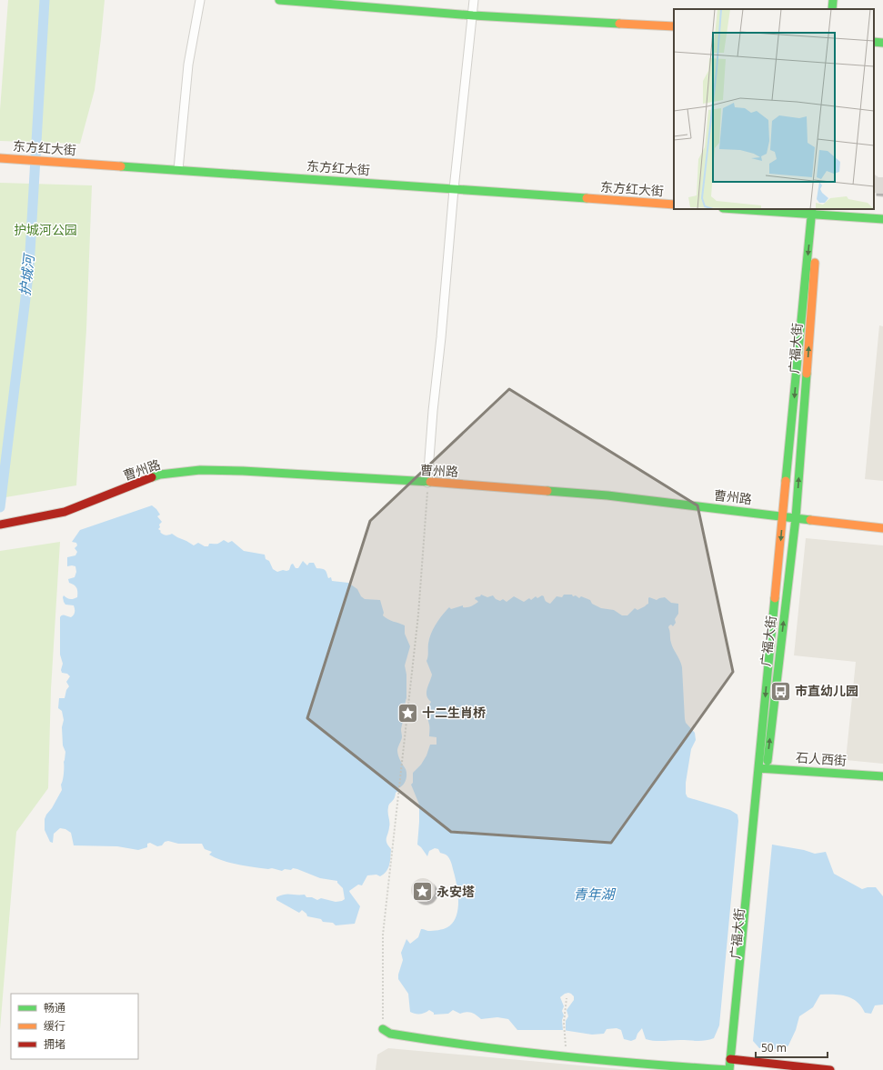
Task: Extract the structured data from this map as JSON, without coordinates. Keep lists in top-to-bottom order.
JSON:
{
  "streets": {
    "main road": [
      "东方红大街",
      "广福大街",
      "曹州路",
      "石人西街"
    ]
  },
  "crossings": [
    ["广福大街", "曹州路"],
    ["广福大街", "石人西街"]
  ],
  "water": ["护城河", "青年湖"],
  "parks": ["护城河公园"],
  "places": {
    "bus stop": ["市直幼儿园"],
    "place": ["十二生肖桥", "永安塔"]
  },
  "legend": ["畅通", "缓行", "拥堵"],
  "scale_bar": "50 m"
}
